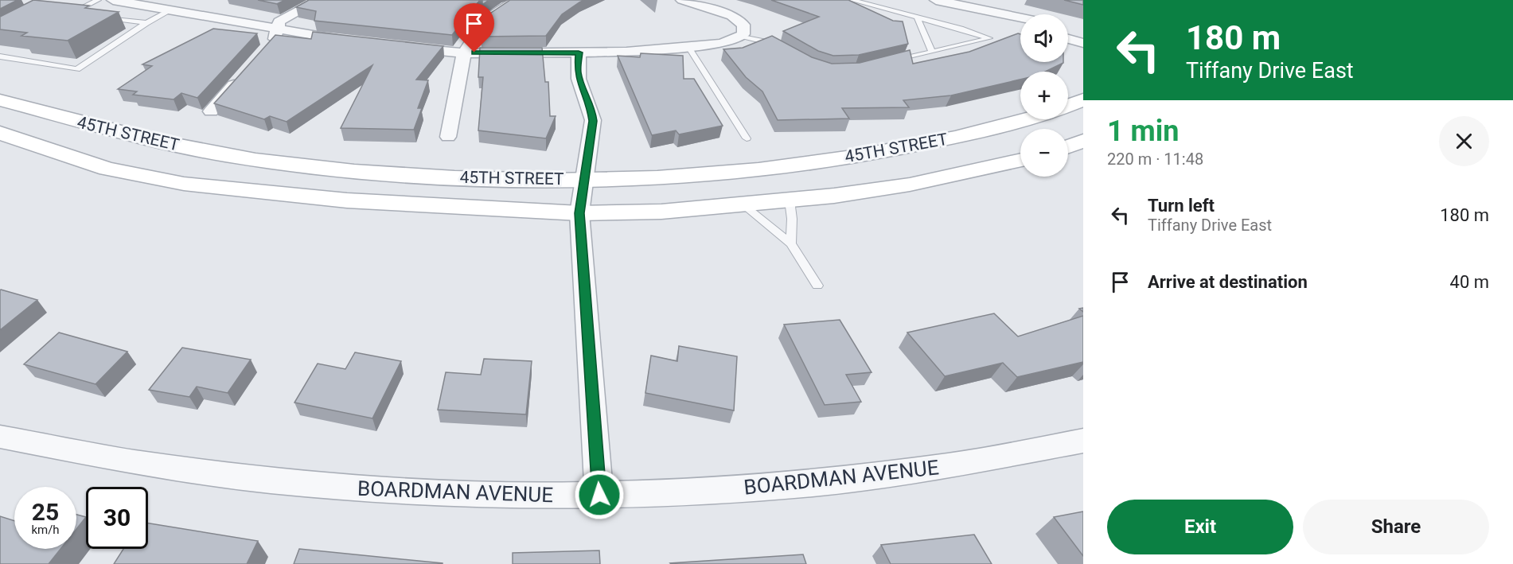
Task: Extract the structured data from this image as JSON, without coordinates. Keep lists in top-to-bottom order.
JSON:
{
  "streets": {
    "main road": ["45TH STREET"],
    "street": ["BOARDMAN AVENUE"]
  },
  "page": {
    "turn": ["180 m", "Tiffany Drive East"],
    "map_buttons": ["+", "−"],
    "heading": ["1 min", "220 m · 11:48"],
    "list": [
      {
        "name": "Turn left",
        "note": "Tiffany Drive East",
        "value": "180 m"
      },
      {
        "name": "Arrive at destination",
        "value": "40 m"
      }
    ],
    "speed": "25 km/h",
    "limit": "30",
    "buttons": ["Exit", "Share"]
  }
}
